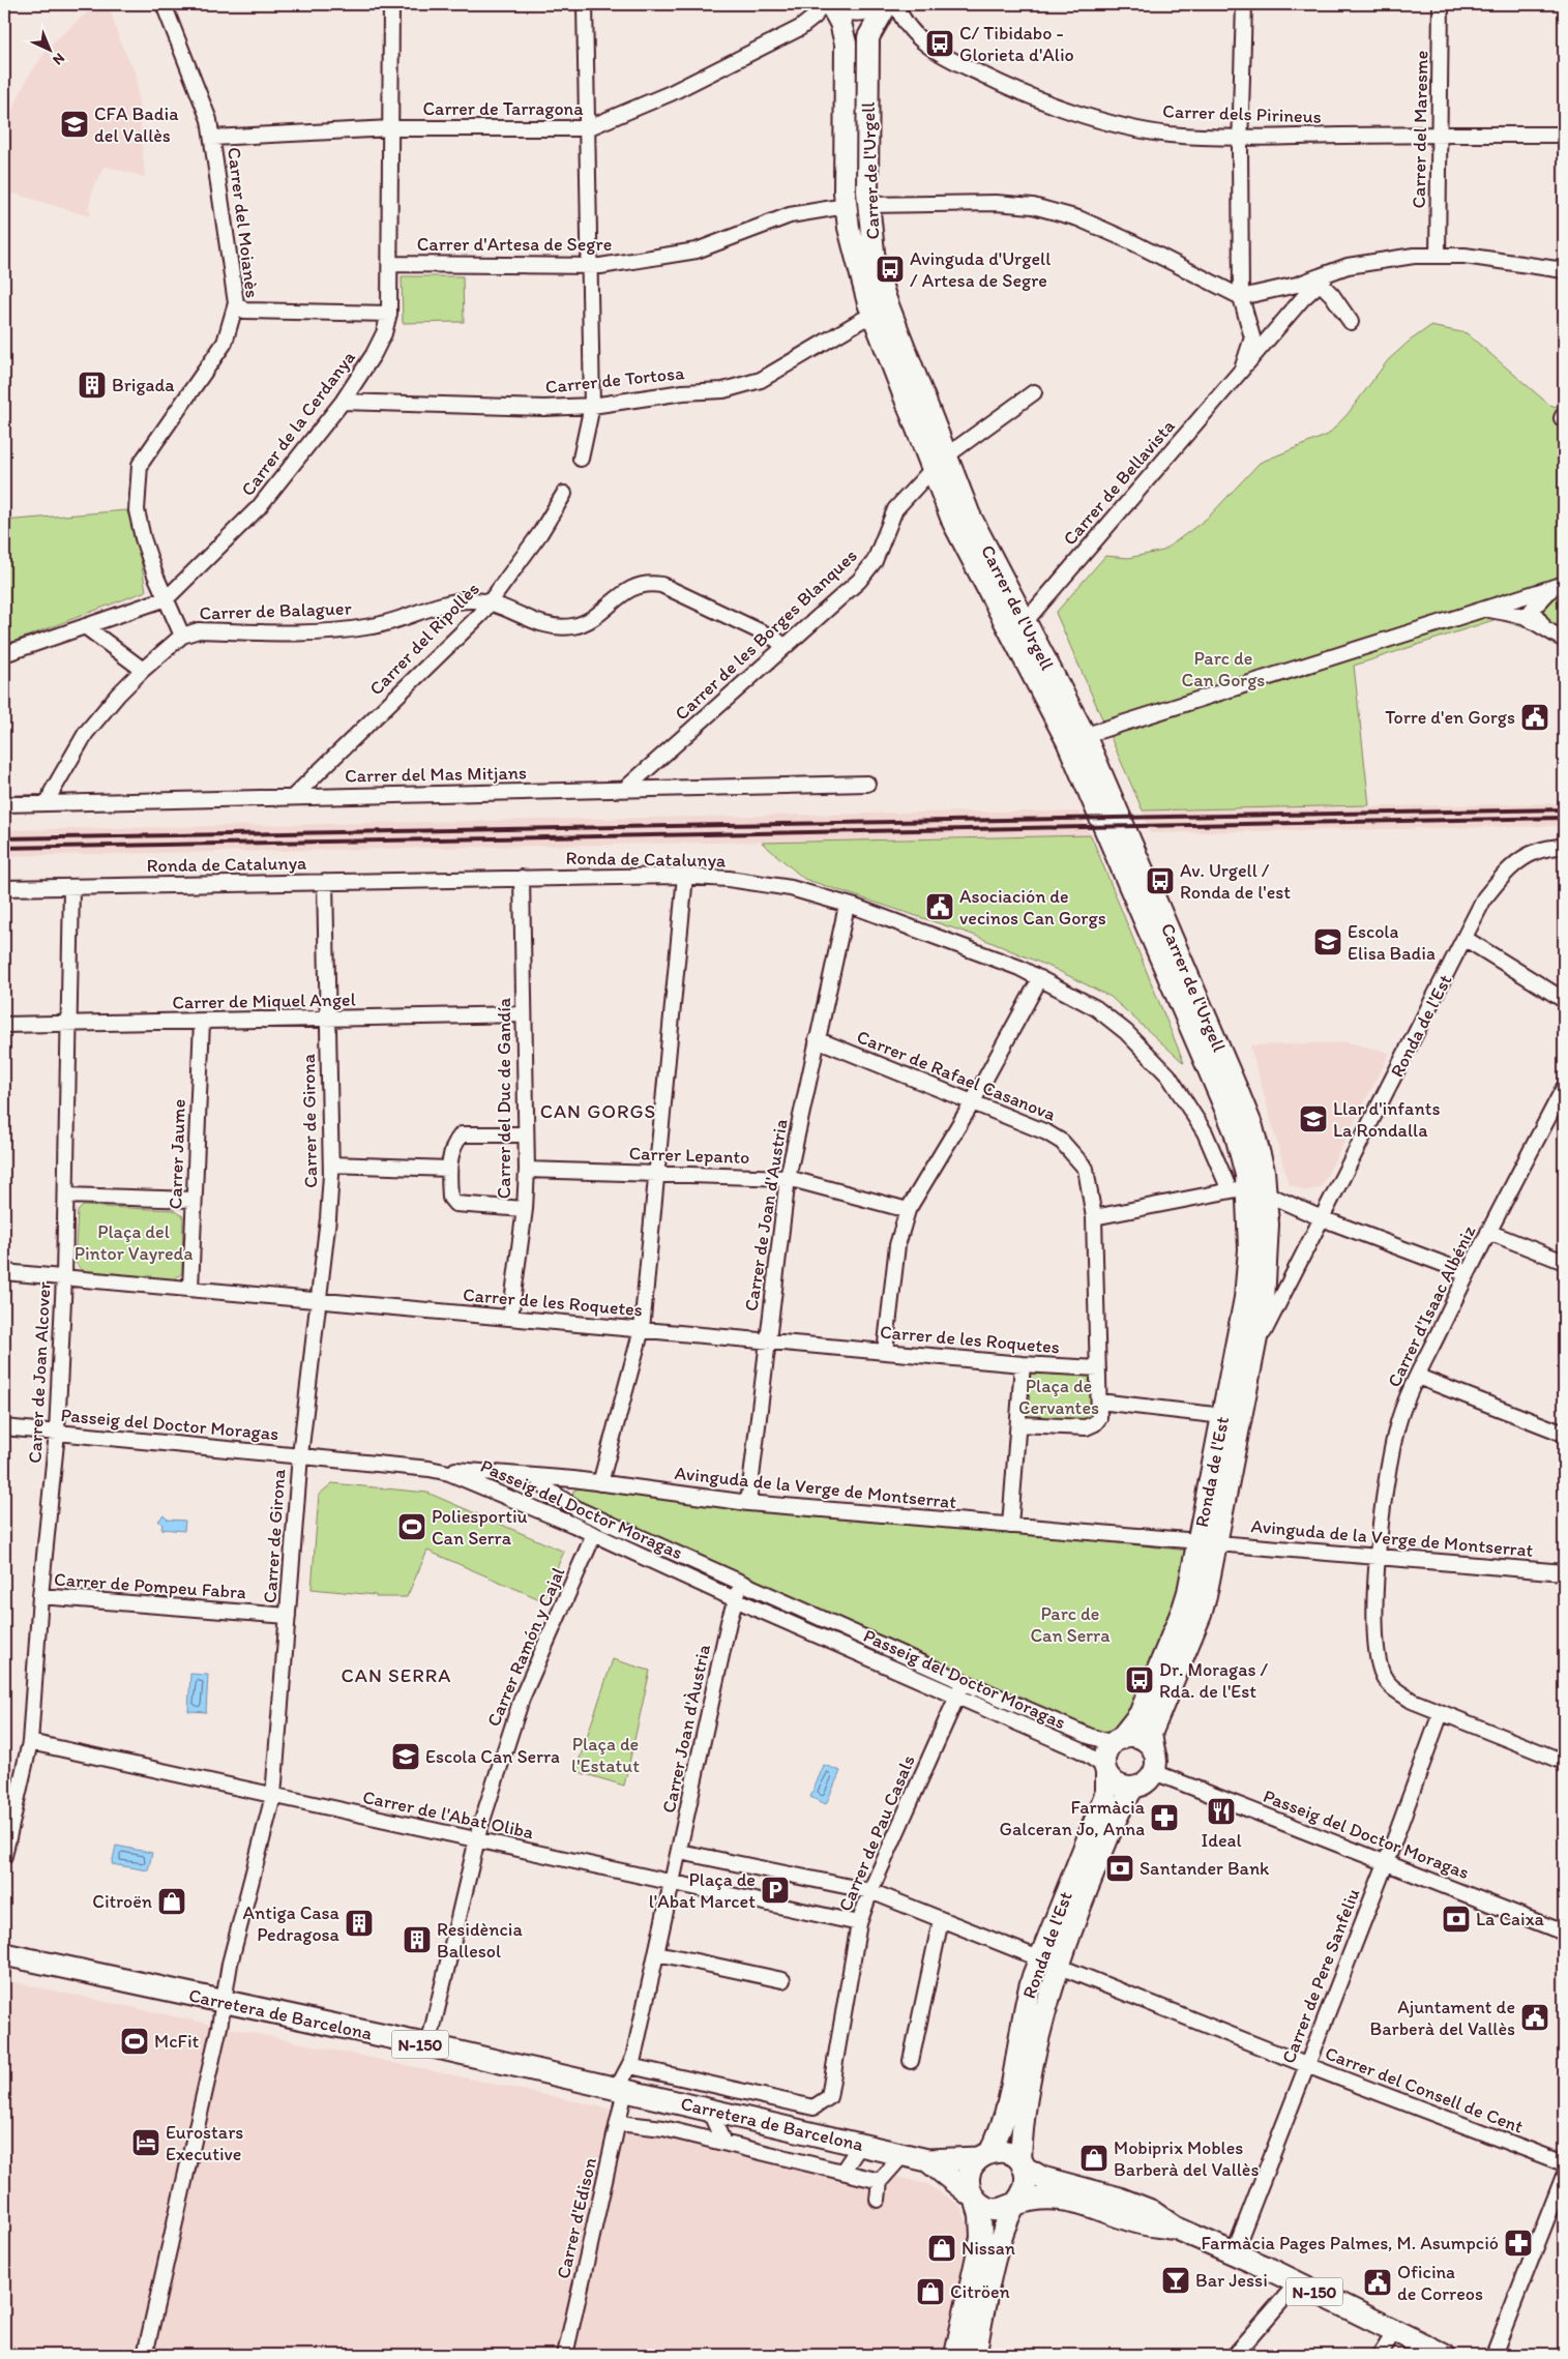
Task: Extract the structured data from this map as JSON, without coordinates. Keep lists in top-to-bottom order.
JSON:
{
  "streets": {
    "main road": ["Carretera de Barcelona", "N-150"],
    "street": [
      "Carrer de Tarragona",
      "Carrer dels Pirineus",
      "Carrer del Maresme",
      "Carrer de l'Urgell",
      "Carrer del Moianès",
      "Carrer d'Artesa de Segre",
      "Carrer de Tortosa",
      "Carrer de la Cerdanya",
      "Carrer de Bellavista",
      "Carrer de Balaguer",
      "Carrer de les Borges Blanques",
      "Carrer del Ripollès",
      "Carrer del Mas Mitjans",
      "Ronda de Catalunya",
      "Carrer de Miquel Angel",
      "Ronda de l'Est",
      "Carrer de Rafael Casanova",
      "Carrer del Duc de Gandía",
      "Carrer de Girona",
      "Carrer Jaume",
      "Carrer Lepanto",
      "Carrer de Joan d'Austria",
      "Carrer de les Roquetes",
      "Carrer d'Isaac Albéniz",
      "Carrer de Joan Alcover",
      "Passeig del Doctor Moragas",
      "Avinguda de la Verge de Montserrat",
      "Carrer de Pompeu Fabra",
      "Carrer Ramón y Cajal",
      "Carrer Joan d'Àustria",
      "Carrer de l'Abat Oliba",
      "Carrer de Pau Casals",
      "Carrer de Pere Sanfeliu",
      "Carrer del Consell de Cent",
      "Carrer d'Edison"
    ]
  },
  "crossings": [
    ["Carrer de Tarragona", "Carrer del Moianès"],
    ["Carrer de Tarragona", "Carrer de la Cerdanya"],
    ["Carrer dels Pirineus", "Carrer del Maresme"],
    ["Carrer dels Pirineus", "Carrer de Bellavista"],
    ["Carrer de l'Urgell", "Carrer d'Artesa de Segre"],
    ["Carrer de l'Urgell", "Carrer de Tortosa"],
    ["Carrer de l'Urgell", "Carrer de Bellavista"],
    ["Carrer de l'Urgell", "Carrer de les Borges Blanques"],
    ["Carrer de l'Urgell", "Ronda de Catalunya"],
    ["Carrer de l'Urgell", "Ronda de l'Est"],
    ["Carrer del Moianès", "Carrer de la Cerdanya"],
    ["Carrer del Moianès", "Carrer de Balaguer"],
    ["Carrer d'Artesa de Segre", "Carrer de la Cerdanya"],
    ["Carrer de Tortosa", "Carrer de la Cerdanya"],
    ["Carrer de Balaguer", "Carrer de les Borges Blanques"],
    ["Carrer de Balaguer", "Carrer del Ripollès"],
    ["Carrer de Balaguer", "Carrer del Mas Mitjans"],
    ["Carrer de les Borges Blanques", "Carrer del Mas Mitjans"],
    ["Carrer del Ripollès", "Carrer del Mas Mitjans"],
    ["Ronda de Catalunya", "Ronda de l'Est"],
    ["Ronda de Catalunya", "Carrer del Duc de Gandía"],
    ["Ronda de Catalunya", "Carrer de Girona"],
    ["Ronda de Catalunya", "Carrer de Joan d'Austria"],
    ["Ronda de Catalunya", "Carrer de Joan Alcover"],
    ["Carrer de Miquel Angel", "Carrer del Duc de Gandía"],
    ["Carrer de Miquel Angel", "Carrer de Girona"],
    ["Carrer de Miquel Angel", "Carrer Jaume"],
    ["Carrer de Miquel Angel", "Carrer de Joan Alcover"],
    ["Ronda de l'Est", "Passeig del Doctor Moragas"],
    ["Ronda de l'Est", "Avinguda de la Verge de Montserrat"],
    ["Ronda de l'Est", "Carretera de Barcelona"],
    ["Ronda de l'Est", "N-150"],
    ["Ronda de l'Est", "Carrer del Consell de Cent"],
    ["Carrer de Rafael Casanova", "Carrer de Joan d'Austria"],
    ["Carrer de Rafael Casanova", "Carrer de les Roquetes"],
    ["Carrer del Duc de Gandía", "Carrer Lepanto"],
    ["Carrer del Duc de Gandía", "Carrer de les Roquetes"],
    ["Carrer de Girona", "Carrer de les Roquetes"],
    ["Carrer de Girona", "Passeig del Doctor Moragas"],
    ["Carrer de Girona", "Carrer de Pompeu Fabra"],
    ["Carrer de Girona", "Carrer de l'Abat Oliba"],
    ["Carrer de Girona", "Carretera de Barcelona"],
    ["Carrer Jaume", "Carrer de les Roquetes"],
    ["Carrer Lepanto", "Carrer de Joan d'Austria"],
    ["Carrer de Joan d'Austria", "Carrer de les Roquetes"],
    ["Carrer de Joan d'Austria", "Avinguda de la Verge de Montserrat"],
    ["Carrer de les Roquetes", "Carrer de Joan Alcover"],
    ["Carrer d'Isaac Albéniz", "Avinguda de la Verge de Montserrat"],
    ["Carrer d'Isaac Albéniz", "Carrer de Pere Sanfeliu"],
    ["Carrer de Joan Alcover", "Passeig del Doctor Moragas"],
    ["Carrer de Joan Alcover", "Carrer de Pompeu Fabra"],
    ["Carrer de Joan Alcover", "Carrer de l'Abat Oliba"],
    ["Passeig del Doctor Moragas", "Avinguda de la Verge de Montserrat"],
    ["Passeig del Doctor Moragas", "Carrer Ramón y Cajal"],
    ["Passeig del Doctor Moragas", "Carrer Joan d'Àustria"],
    ["Passeig del Doctor Moragas", "Carrer de Pau Casals"],
    ["Passeig del Doctor Moragas", "Carrer de Pere Sanfeliu"],
    ["Carrer Ramón y Cajal", "Carrer de l'Abat Oliba"],
    ["Carrer Ramón y Cajal", "Carretera de Barcelona"],
    ["Carrer Joan d'Àustria", "Carrer de l'Abat Oliba"],
    ["Carrer Joan d'Àustria", "Carretera de Barcelona"],
    ["Carrer de l'Abat Oliba", "Carrer de Pau Casals"],
    ["Carrer de Pau Casals", "Carretera de Barcelona"],
    ["Carrer de Pau Casals", "Carrer del Consell de Cent"],
    ["Carrer de Pere Sanfeliu", "N-150"],
    ["Carrer de Pere Sanfeliu", "Carrer del Consell de Cent"],
    ["Carretera de Barcelona", "N-150"],
    ["Carretera de Barcelona", "Carrer d'Edison"]
  ],
  "districts": ["CAN GORGS", "CAN SERRA"],
  "parks": [
    "Parc de Can Gorgs",
    "Plaça del Pintor Vayreda",
    "Plaça de Cervantes",
    "Parc de Can Serra",
    "Plaça de l'Estatut"
  ],
  "places": {
    "bus stop": [
      "C/ Tibidabo - Glorieta d'Alio",
      "Avinguda d'Urgell / Artesa de Segre",
      "Av. Urgell / Ronda de l'est",
      "Dr. Moragas / Rda. de l'Est"
    ],
    "school or university": [
      "CFA Badia del Vallès",
      "Escola Elisa Badia",
      "Llar d'infants La Rondalla",
      "Escola Can Serra"
    ],
    "building": ["Brigada", "Antiga Casa Pedragosa", "Residència Ballesol"],
    "public building": [
      "Torre d'en Gorgs",
      "Asociación de vecinos Can Gorgs",
      "Ajuntament de Barberà del Vallès",
      "Oficina de Correos"
    ],
    "sports": ["Poliesportiu Can Serra", "McFit"],
    "restaurant": ["Ideal"],
    "pharmacy": ["Farmàcia Galceran Jo, Anna", "Farmàcia Pages Palmes, M. Asumpció"],
    "bank": ["Santander Bank", "La Caixa"],
    "parking": ["Plaça de l'Abat Marcet"],
    "shop": [
      "Citroën",
      "Mobiprix Mobles Barberà del Vallès",
      "Nissan",
      "Citröen"
    ],
    "hotel": ["Eurostars Executive"],
    "bar": ["Bar Jessi"]
  },
  "north": "bottom right"
}
